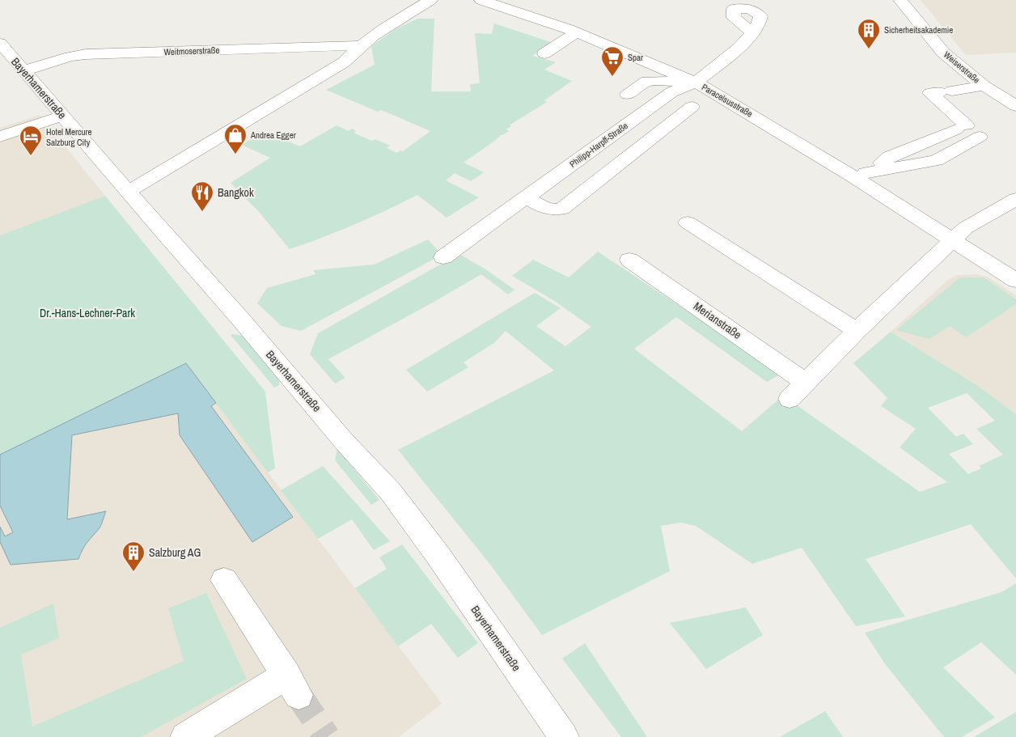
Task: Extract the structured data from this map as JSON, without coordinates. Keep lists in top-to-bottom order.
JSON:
{
  "streets": {
    "street": [
      "Weitmoserstraße",
      "Weiserstraße",
      "Bayerhamerstraße",
      "Paracelsusstraße",
      "Philipp-Harpff-Straße",
      "Merianstraße"
    ]
  },
  "crossings": [
    ["Weitmoserstraße", "Bayerhamerstraße"],
    ["Paracelsusstraße", "Philipp-Harpff-Straße"]
  ],
  "parks": ["Dr.-Hans-Lechner-Park"],
  "places": {
    "building": ["Sicherheitsakademie", "Salzburg AG"],
    "supermarket": ["Spar"],
    "shop": ["Andrea Egger"],
    "hotel": ["Hotel Mercure Salzburg City"],
    "restaurant": ["Bangkok"]
  }
}
